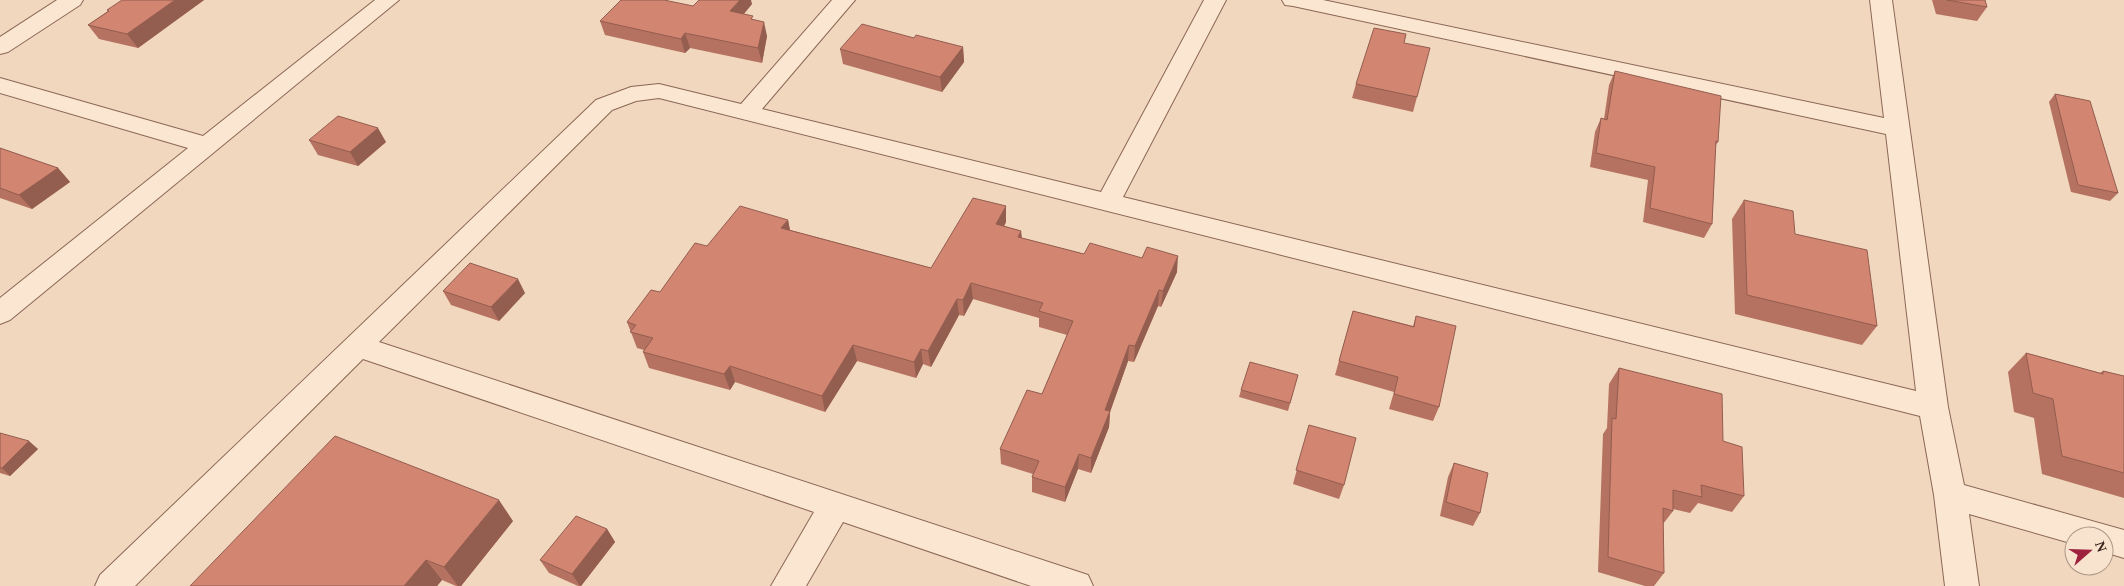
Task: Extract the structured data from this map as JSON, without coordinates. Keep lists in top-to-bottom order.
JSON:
{
  "north": "right"
}
